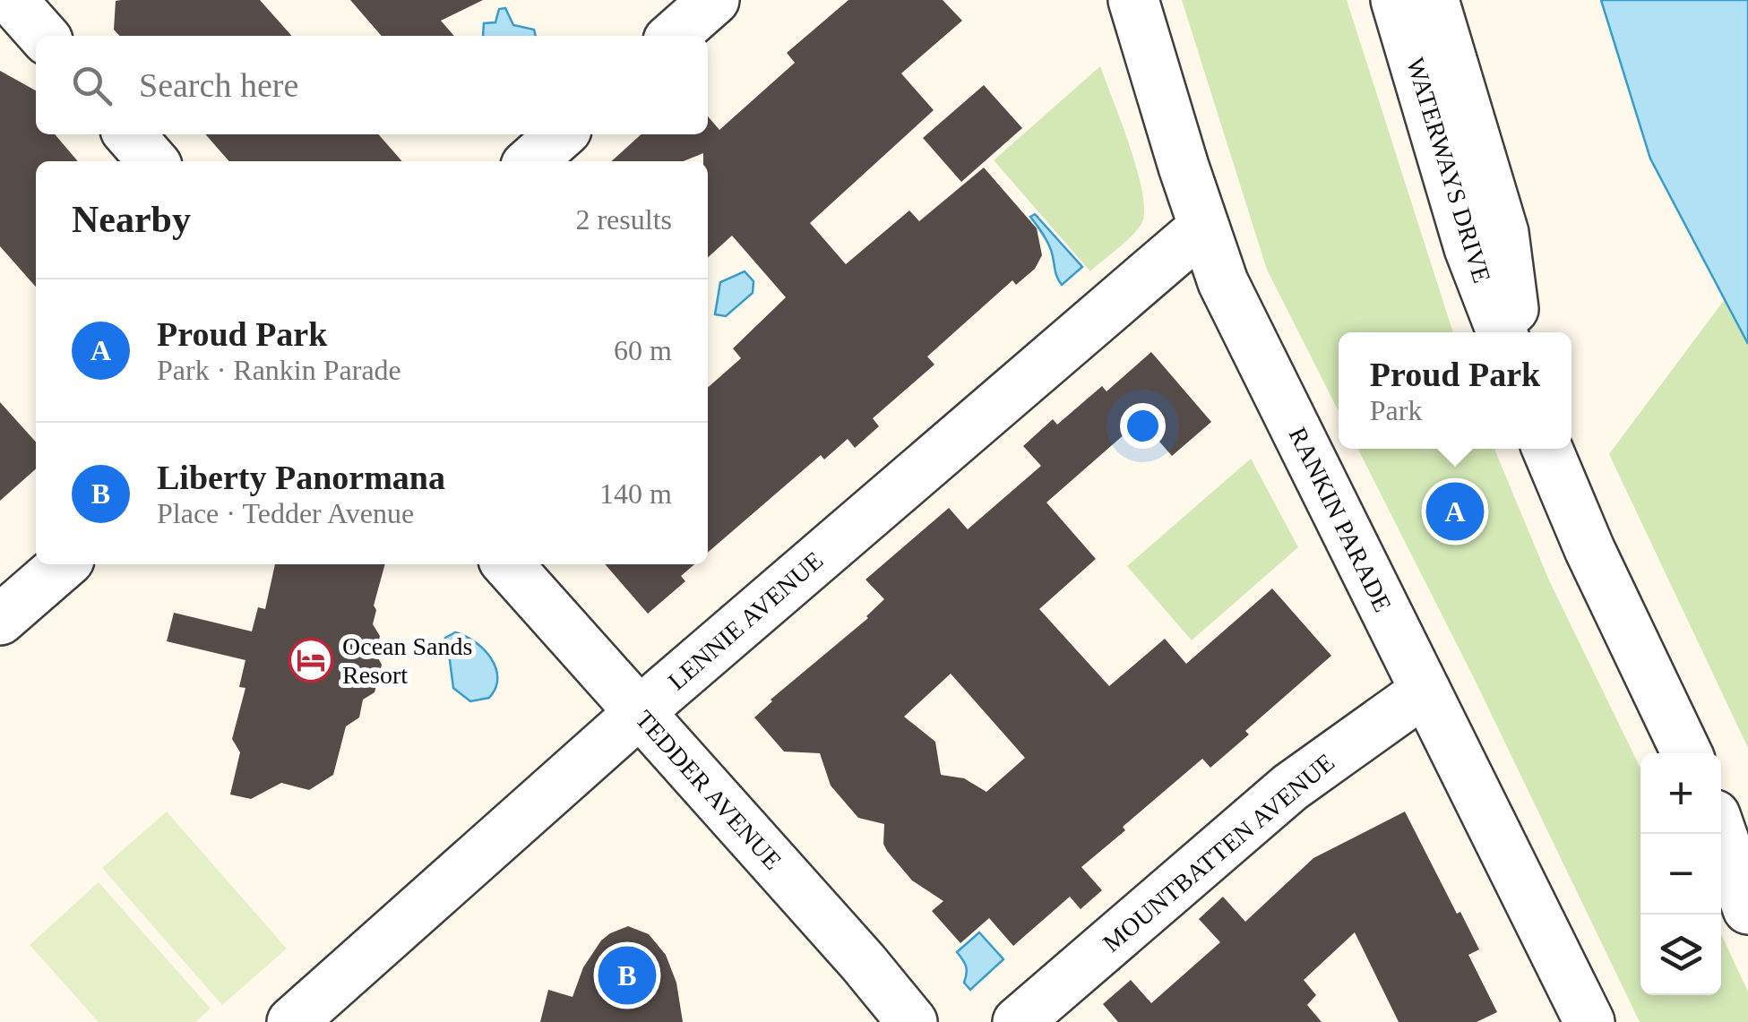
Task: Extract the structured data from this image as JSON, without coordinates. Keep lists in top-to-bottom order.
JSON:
{
  "streets": {
    "street": [
      "WATERWAYS DRIVE",
      "RANKIN PARADE",
      "LENNIE AVENUE",
      "TEDDER AVENUE",
      "MOUNTBATTEN AVENUE"
    ]
  },
  "crossings": [
    ["RANKIN PARADE", "LENNIE AVENUE"],
    ["RANKIN PARADE", "MOUNTBATTEN AVENUE"],
    ["LENNIE AVENUE", "TEDDER AVENUE"]
  ],
  "places": {
    "hotel": ["Ocean Sands Resort"]
  },
  "page": {
    "search": "Search here",
    "heading": ["Nearby", "2 results"],
    "list": [
      {
        "mark": "A",
        "name": "Proud Park",
        "note": "Park · Rankin Parade",
        "value": "60 m"
      },
      {
        "mark": "B",
        "name": "Liberty Panormana",
        "note": "Place · Tedder Avenue",
        "value": "140 m"
      }
    ],
    "popup": ["Proud Park", "Park"],
    "pins": ["A", "B"],
    "map_buttons": ["+", "−"]
  }
}
